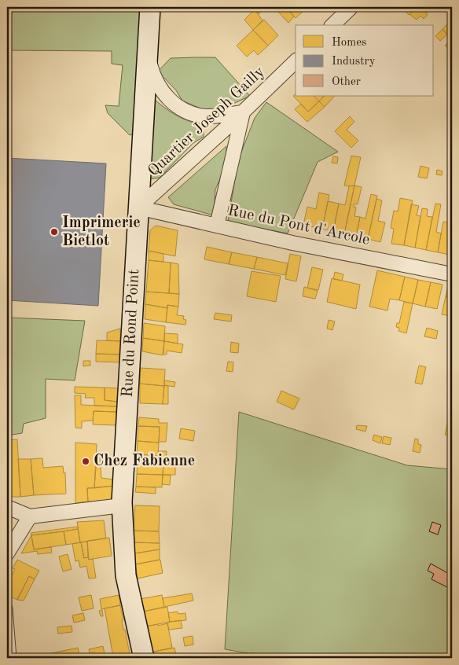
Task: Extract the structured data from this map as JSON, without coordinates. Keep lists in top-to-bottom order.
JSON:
{
  "streets": {
    "street": ["Quartier Joseph Gailly", "Rue du Pont d'Arcole", "Rue du Rond Point"]
  },
  "crossings": [
    ["Quartier Joseph Gailly", "Rue du Pont d'Arcole"],
    ["Quartier Joseph Gailly", "Rue du Rond Point"],
    ["Rue du Pont d'Arcole", "Rue du Rond Point"]
  ],
  "places": ["Imprimerie Bietlot", "Chez Fabienne"],
  "legend": ["Homes", "Industry", "Other"]
}
